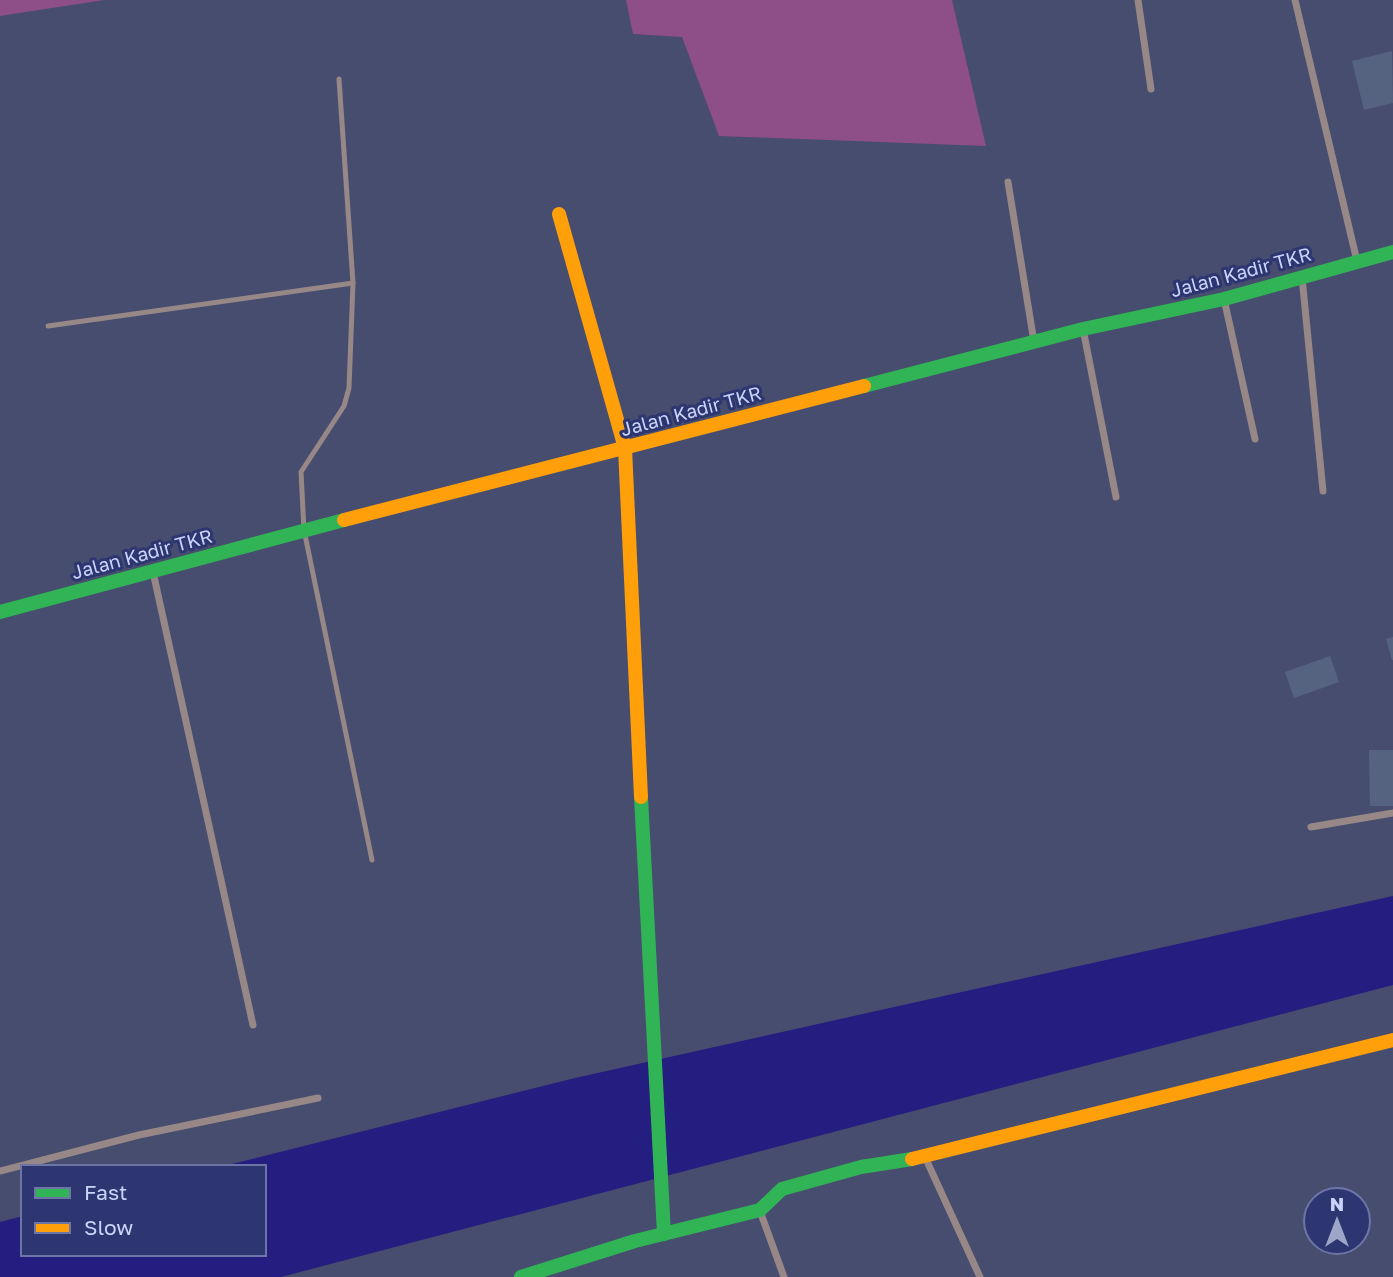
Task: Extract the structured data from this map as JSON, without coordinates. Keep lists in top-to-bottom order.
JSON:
{
  "streets": {
    "street": ["Jalan Kadir TKR"]
  },
  "legend": ["Fast", "Slow"],
  "north": "top"
}
